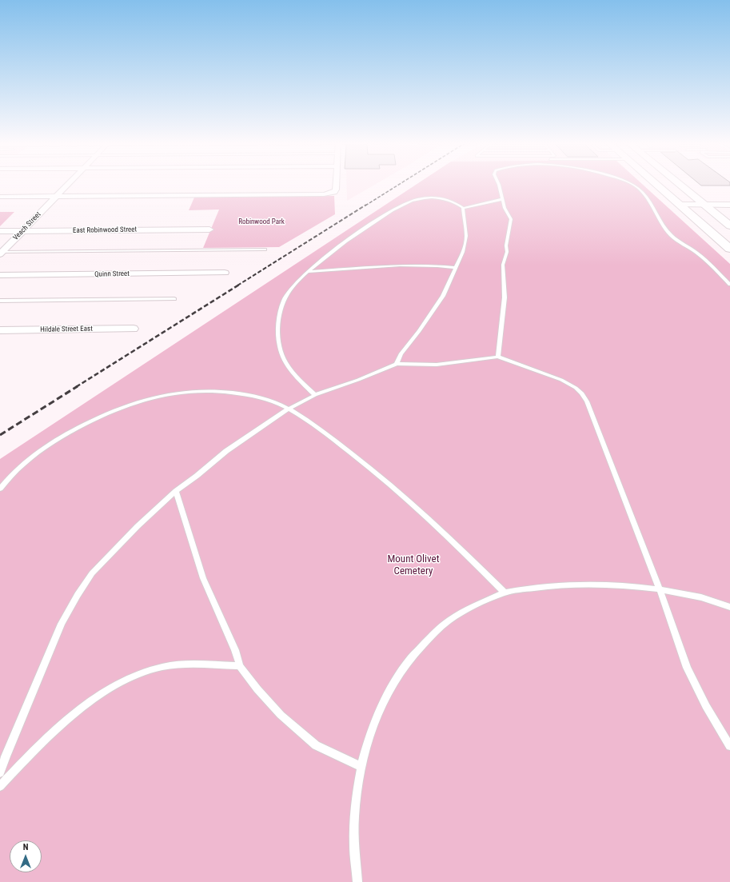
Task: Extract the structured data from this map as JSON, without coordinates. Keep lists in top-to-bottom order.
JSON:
{
  "streets": {
    "street": [
      "Veach Street",
      "East Robinwood Street",
      "Quinn Street",
      "Hildale Street East"
    ]
  },
  "crossings": [
    ["Veach Street", "East Robinwood Street"]
  ],
  "parks": ["Robinwood Park", "Mount Olivet Cemetery"],
  "north": "top"
}
